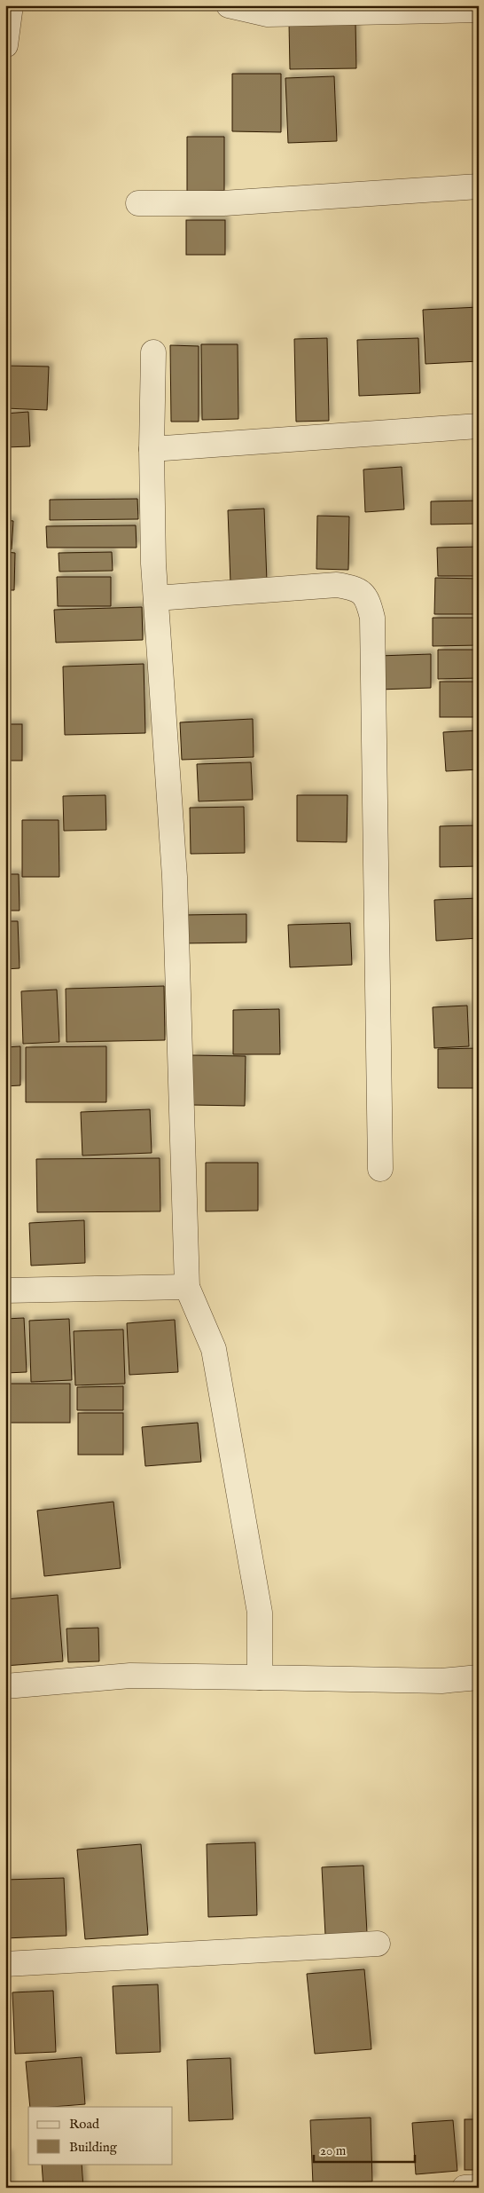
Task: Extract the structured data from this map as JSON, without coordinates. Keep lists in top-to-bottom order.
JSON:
{
  "legend": ["Road", "Building"],
  "scale_bar": "20 m"
}
